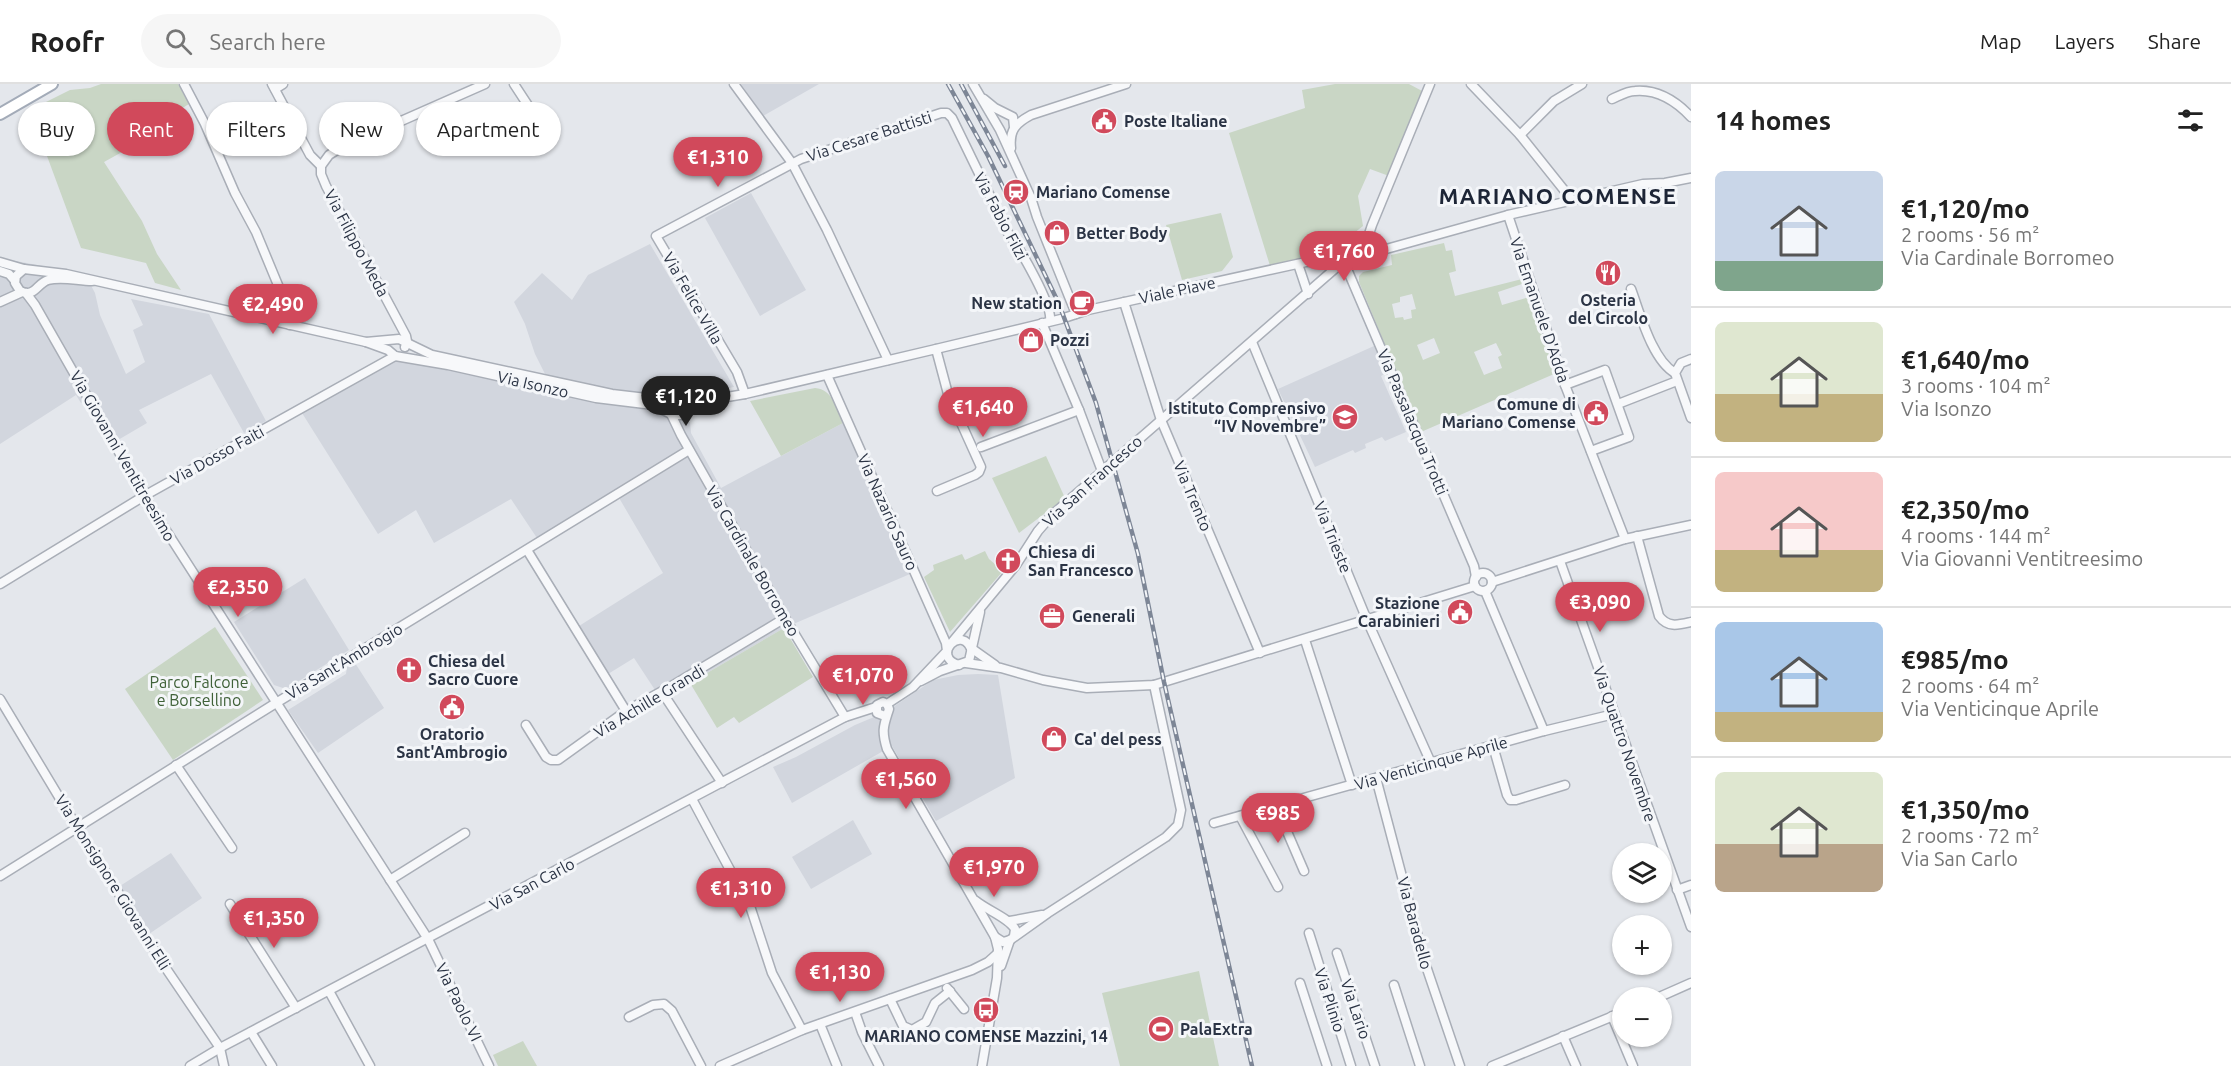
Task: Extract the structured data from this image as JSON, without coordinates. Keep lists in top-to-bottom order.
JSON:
{
  "streets": {
    "street": [
      "Via Cesare Battisti",
      "Via Fabio Filzi",
      "Via Filippo Meda",
      "Viale Piave",
      "Via Felice Villa",
      "Via Emanuele D'Adda",
      "Via Isonzo",
      "Via Passalacqua Trotti",
      "Via Dosso Faiti",
      "Via Giovanni Ventitreesimo",
      "Via San Francesco",
      "Via Trento",
      "Via Nazario Sauro",
      "Via Trieste",
      "Via Cardinale Borromeo",
      "Via Sant'Ambrogio",
      "Via Achille Grandi",
      "Via Quattro Novembre",
      "Via Venticinque Aprile",
      "Via Monsignore Giovanni Elli",
      "Via San Carlo",
      "Via Baradello",
      "Via Plinio",
      "Via Paolo VI",
      "Via Lario"
    ]
  },
  "crossings": [
    ["Via Cesare Battisti", "Via Fabio Filzi"],
    ["Via Cesare Battisti", "Via Felice Villa"],
    ["Via Fabio Filzi", "Viale Piave"],
    ["Via Fabio Filzi", "Via Isonzo"],
    ["Via Fabio Filzi", "Via San Francesco"],
    ["Via Filippo Meda", "Via Isonzo"],
    ["Via Filippo Meda", "Via Dosso Faiti"],
    ["Viale Piave", "Via Isonzo"],
    ["Viale Piave", "Via Trento"],
    ["Via Felice Villa", "Via Isonzo"],
    ["Via Isonzo", "Via Dosso Faiti"],
    ["Via Isonzo", "Via Nazario Sauro"],
    ["Via Isonzo", "Via Cardinale Borromeo"],
    ["Via Passalacqua Trotti", "Via San Francesco"],
    ["Via Dosso Faiti", "Via Giovanni Ventitreesimo"],
    ["Via Giovanni Ventitreesimo", "Via Sant'Ambrogio"],
    ["Via Giovanni Ventitreesimo", "Via San Carlo"],
    ["Via Giovanni Ventitreesimo", "Via Paolo VI"],
    ["Via San Francesco", "Via Trento"],
    ["Via San Francesco", "Via Nazario Sauro"],
    ["Via San Francesco", "Via Trieste"],
    ["Via Trieste", "Via Venticinque Aprile"],
    ["Via Cardinale Borromeo", "Via Sant'Ambrogio"],
    ["Via Cardinale Borromeo", "Via Achille Grandi"],
    ["Via Cardinale Borromeo", "Via San Carlo"],
    ["Via Sant'Ambrogio", "Via Monsignore Giovanni Elli"],
    ["Via Quattro Novembre", "Via Venticinque Aprile"],
    ["Via Venticinque Aprile", "Via Baradello"],
    ["Via Monsignore Giovanni Elli", "Via San Carlo"],
    ["Via San Carlo", "Via Paolo VI"]
  ],
  "districts": ["MARIANO COMENSE"],
  "parks": ["Parco Falcone e Borsellino"],
  "places": {
    "public building": [
      "Poste Italiane",
      "Comune di Mariano Comense",
      "Stazione Carabinieri",
      "Oratorio Sant'Ambrogio"
    ],
    "station": ["Mariano Comense"],
    "shop": ["Better Body", "Pozzi", "Ca' del pess"],
    "restaurant": ["Osteria del Circolo"],
    "cafe": ["New station"],
    "school or university": ["Istituto Comprensivo “IV Novembre”"],
    "church": ["Chiesa di San Francesco", "Chiesa del Sacro Cuore"],
    "office": ["Generali"],
    "bus stop": ["MARIANO COMENSE Mazzini, 14"],
    "sports": ["PalaExtra"]
  },
  "page": {
    "header": "Roofr",
    "search": "Search here",
    "nav": ["Map", "Layers", "Share"],
    "heading": "14 homes",
    "chip": [
      "Buy",
      "Rent",
      "Filters",
      "New",
      "Apartment"
    ],
    "price": [
      "€1,310",
      "€1,760",
      "€2,490",
      "€1,120",
      "€1,640",
      "€2,350",
      "€3,090",
      "€1,070",
      "€1,560",
      "€985",
      "€1,970",
      "€1,310",
      "€1,350",
      "€1,130"
    ],
    "list": [
      {
        "name": "€1,120/mo",
        "note": "2 rooms · 56 m² · Via Cardinale Borromeo"
      },
      {
        "name": "€1,640/mo",
        "note": "3 rooms · 104 m² · Via Isonzo"
      },
      {
        "name": "€2,350/mo",
        "note": "4 rooms · 144 m² · Via Giovanni Ventitreesimo"
      },
      {
        "name": "€985/mo",
        "note": "2 rooms · 64 m² · Via Venticinque Aprile"
      },
      {
        "name": "€1,350/mo",
        "note": "2 rooms · 72 m² · Via San Carlo"
      }
    ],
    "map_buttons": ["+", "−"]
  }
}
